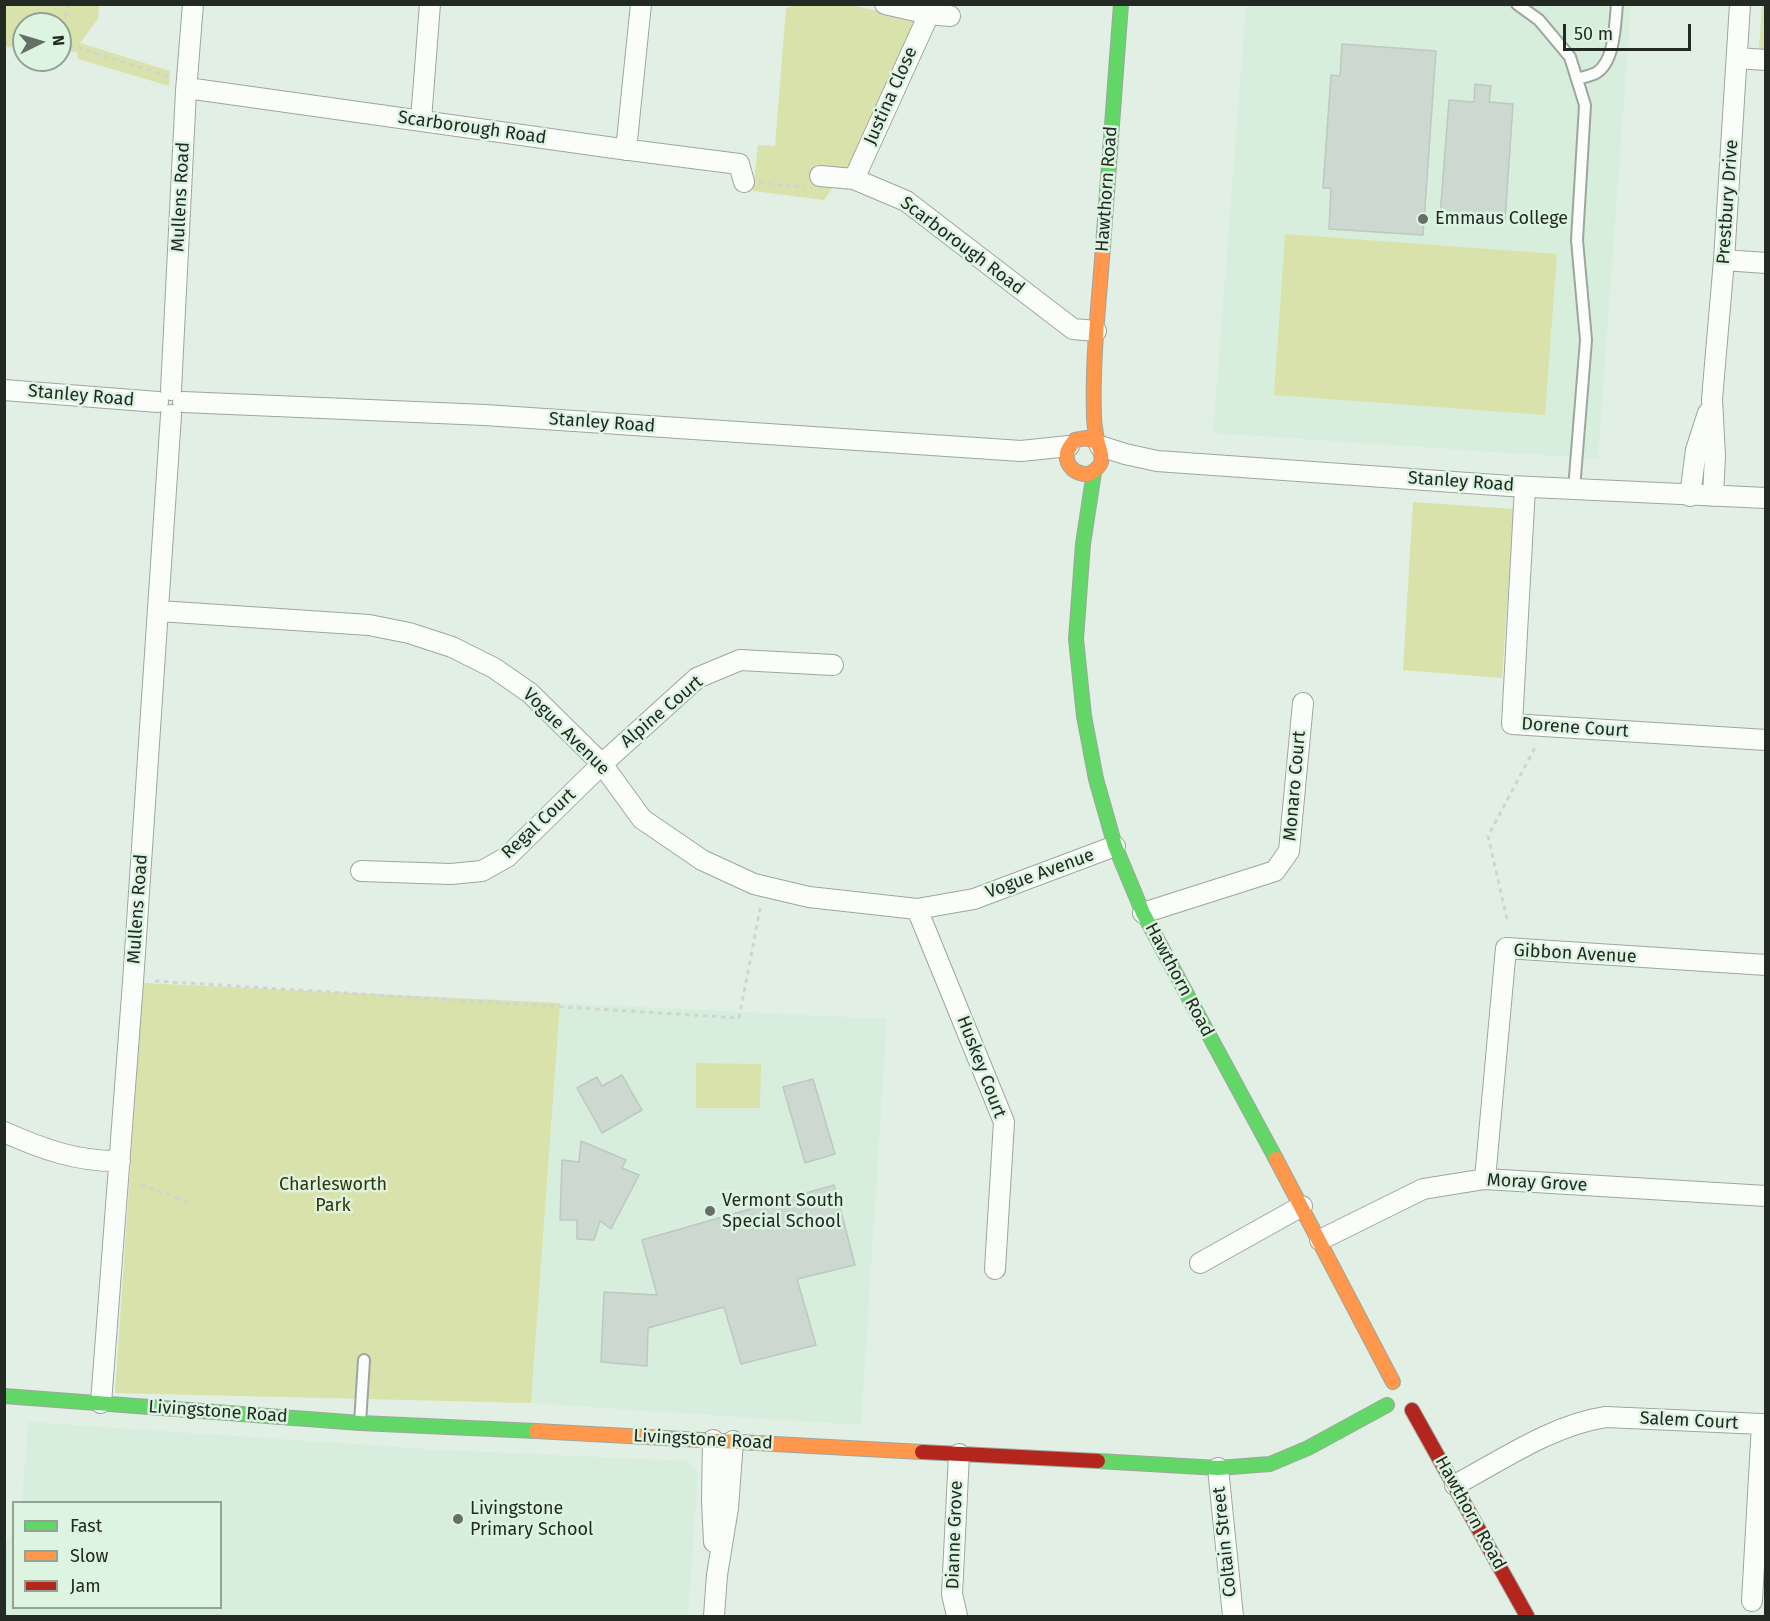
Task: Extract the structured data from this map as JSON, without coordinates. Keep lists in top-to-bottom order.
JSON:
{
  "streets": {
    "main road": ["Hawthorn Road", "Livingstone Road"],
    "street": [
      "Justina Close",
      "Scarborough Road",
      "Mullens Road",
      "Prestbury Drive",
      "Stanley Road",
      "Alpine Court",
      "Dorene Court",
      "Vogue Avenue",
      "Monaro Court",
      "Regal Court",
      "Gibbon Avenue",
      "Huskey Court",
      "Moray Grove",
      "Salem Court",
      "Dianne Grove",
      "Coltain Street"
    ]
  },
  "crossings": [
    ["Justina Close", "Scarborough Road"],
    ["Scarborough Road", "Hawthorn Road"],
    ["Scarborough Road", "Mullens Road"],
    ["Hawthorn Road", "Stanley Road"],
    ["Hawthorn Road", "Vogue Avenue"],
    ["Hawthorn Road", "Monaro Court"],
    ["Hawthorn Road", "Moray Grove"],
    ["Hawthorn Road", "Livingstone Road"],
    ["Hawthorn Road", "Salem Court"],
    ["Mullens Road", "Stanley Road"],
    ["Mullens Road", "Vogue Avenue"],
    ["Mullens Road", "Livingstone Road"],
    ["Prestbury Drive", "Stanley Road"],
    ["Stanley Road", "Dorene Court"],
    ["Alpine Court", "Vogue Avenue"],
    ["Alpine Court", "Regal Court"],
    ["Vogue Avenue", "Regal Court"],
    ["Vogue Avenue", "Huskey Court"],
    ["Gibbon Avenue", "Moray Grove"],
    ["Livingstone Road", "Dianne Grove"],
    ["Livingstone Road", "Coltain Street"]
  ],
  "parks": ["Charlesworth Park"],
  "places": ["Emmaus College", "Vermont South Special School", "Livingstone Primary School"],
  "legend": ["Fast", "Slow", "Jam"],
  "scale_bar": "50 m",
  "north": "right"
}
